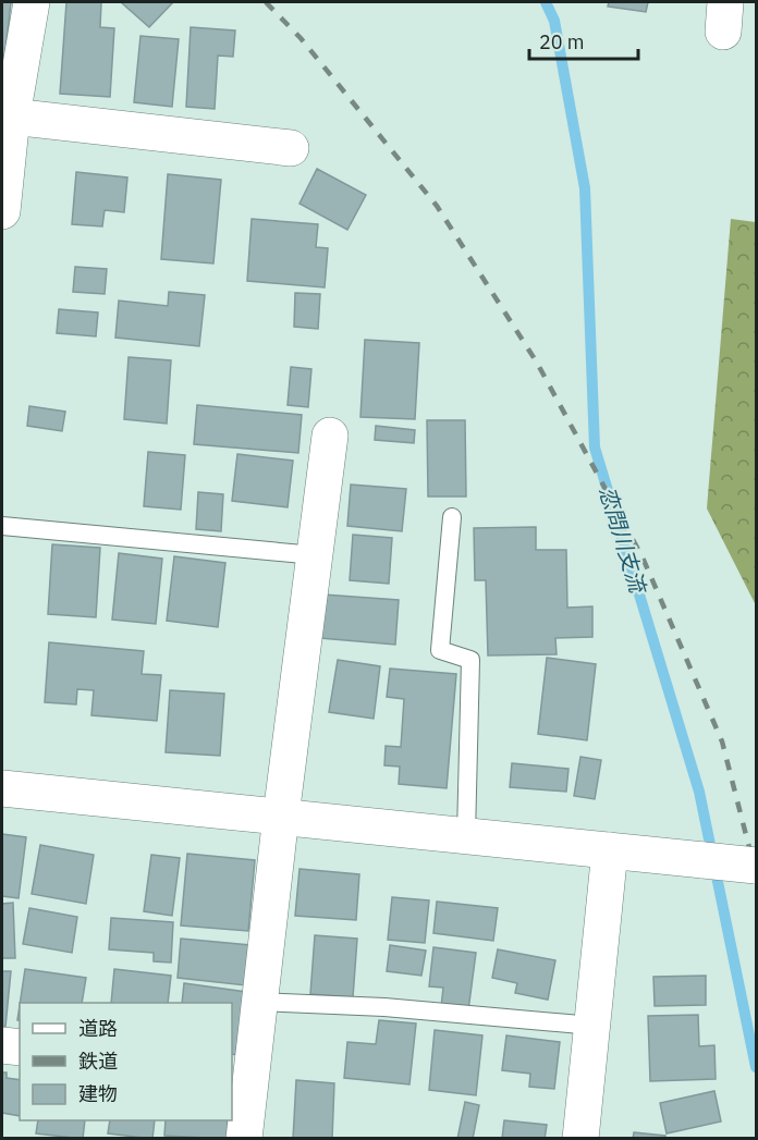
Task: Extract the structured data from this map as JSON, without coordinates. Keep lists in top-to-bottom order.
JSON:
{
  "water": ["恋問川支流"],
  "legend": ["道路", "鉄道", "建物"],
  "scale_bar": "20 m"
}
